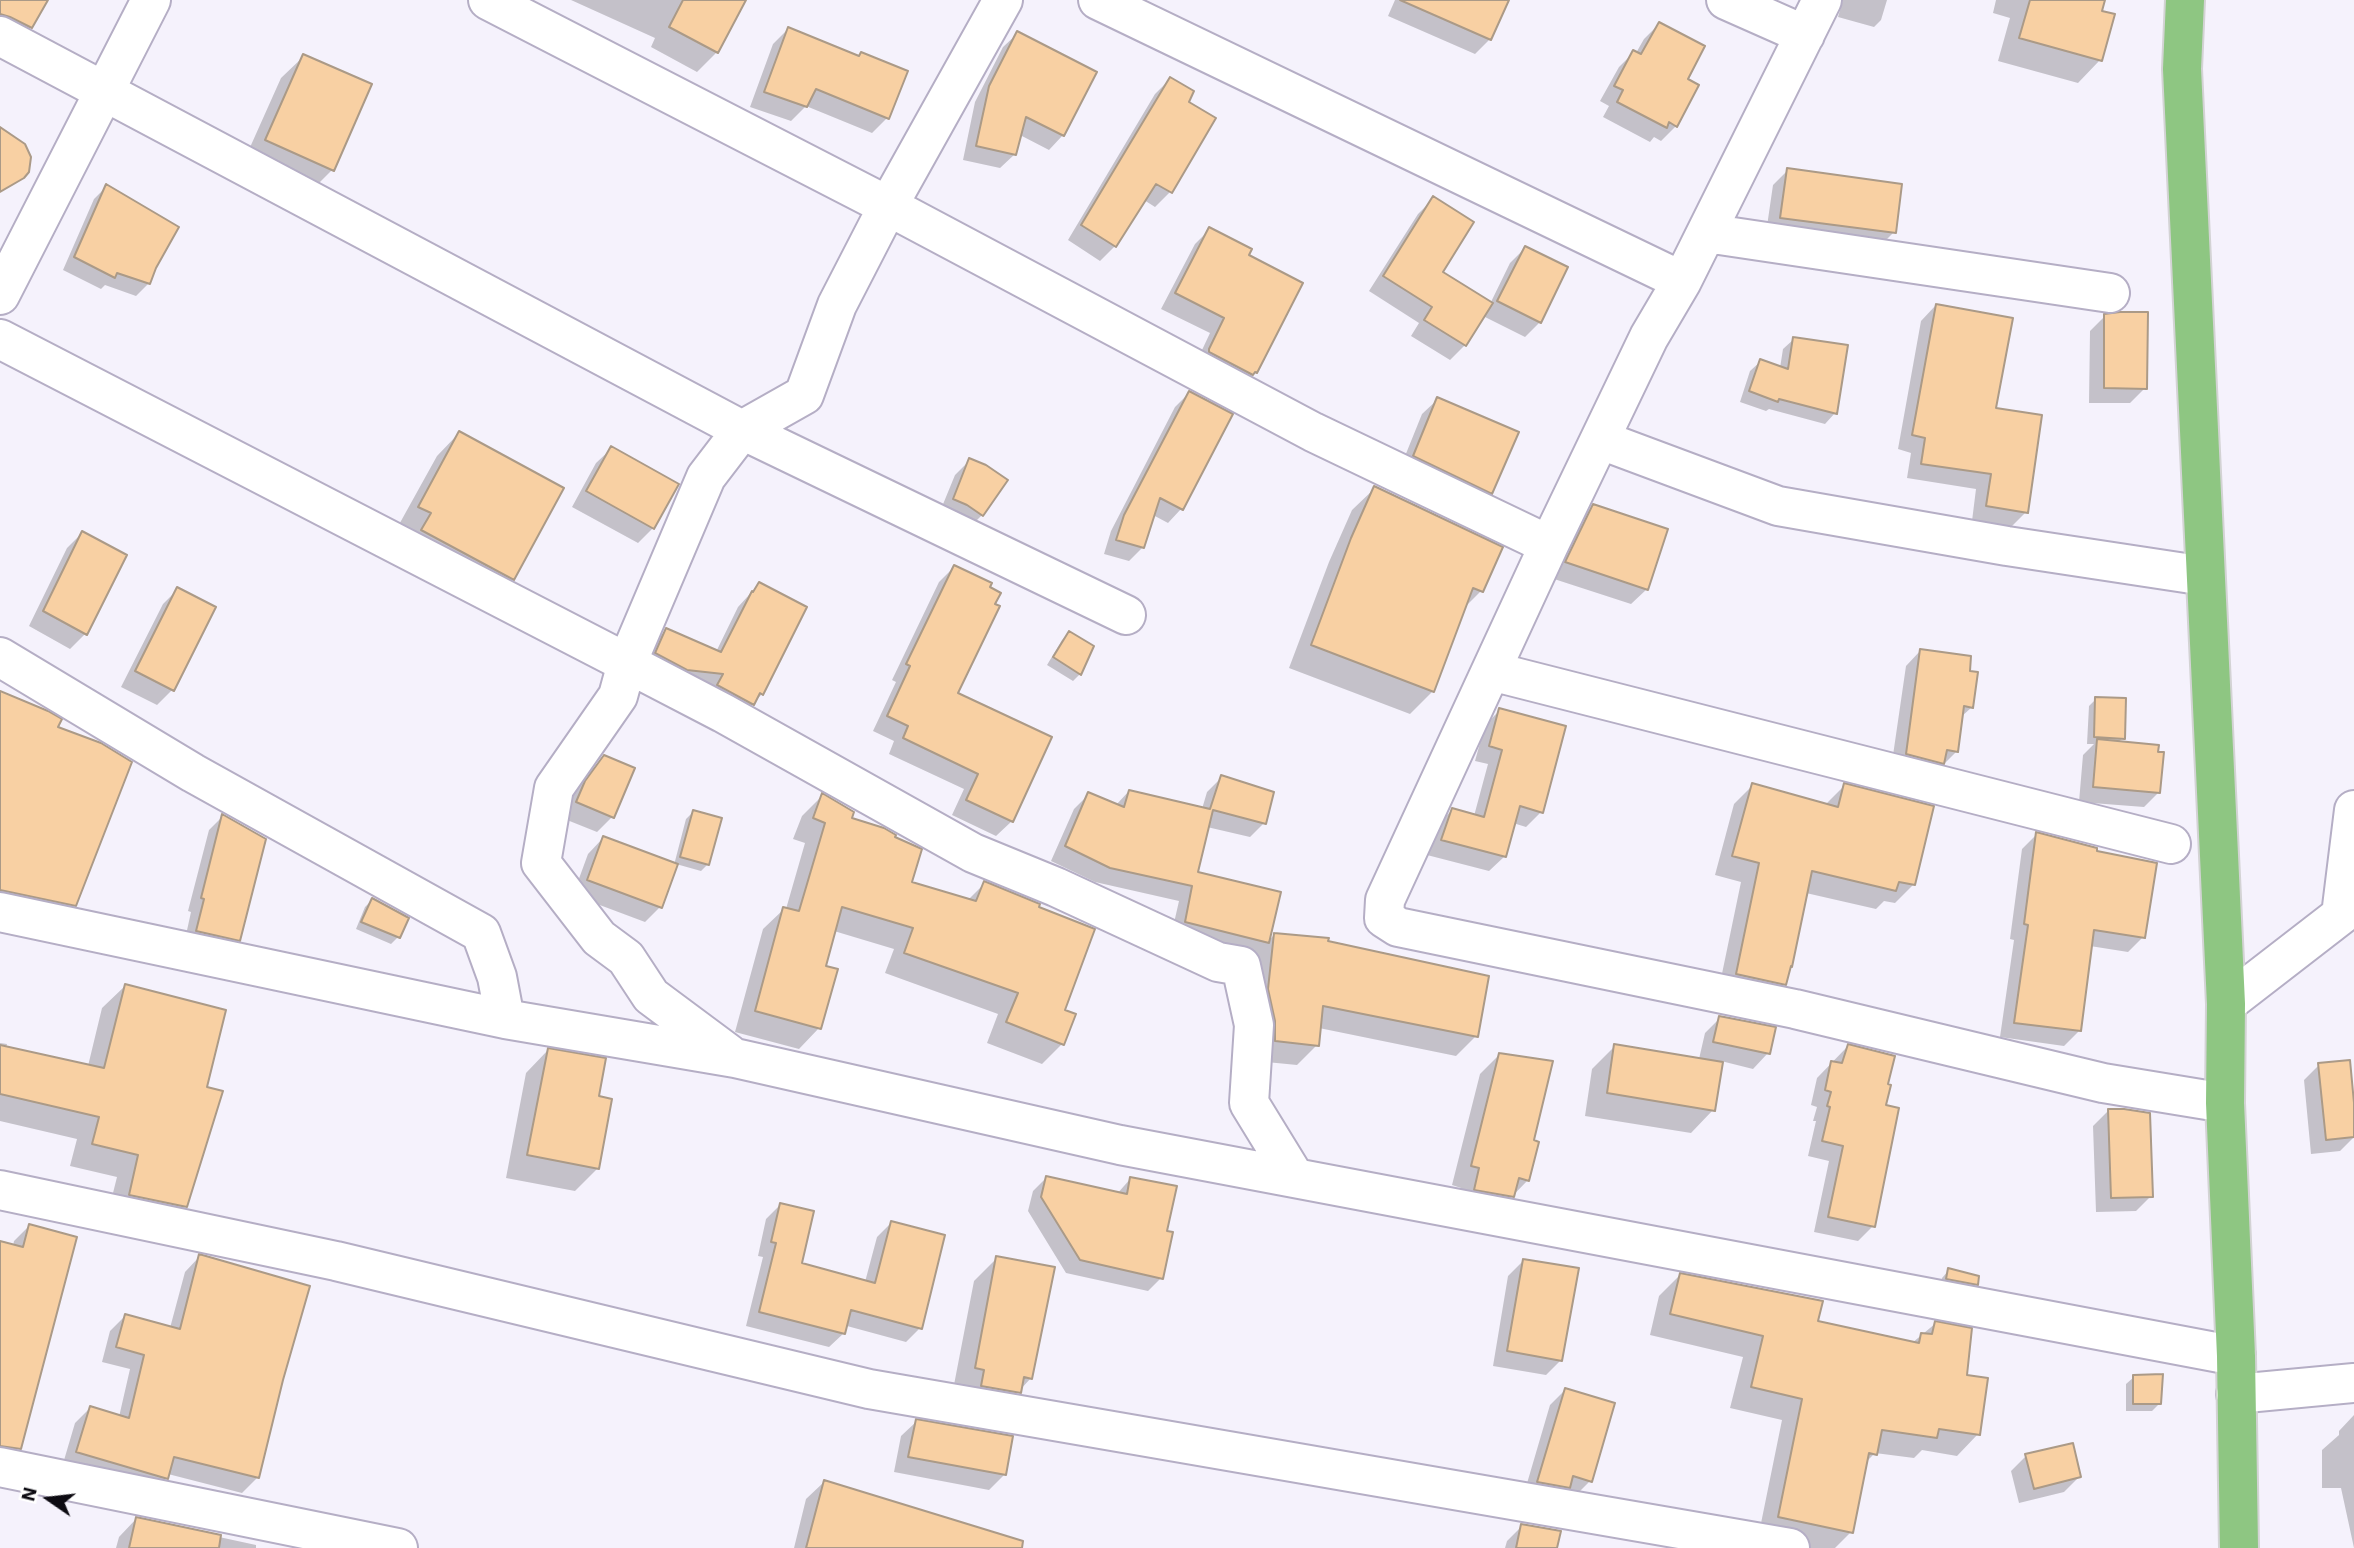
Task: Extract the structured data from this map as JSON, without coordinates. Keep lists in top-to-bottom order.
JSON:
{
  "north": "left"
}
